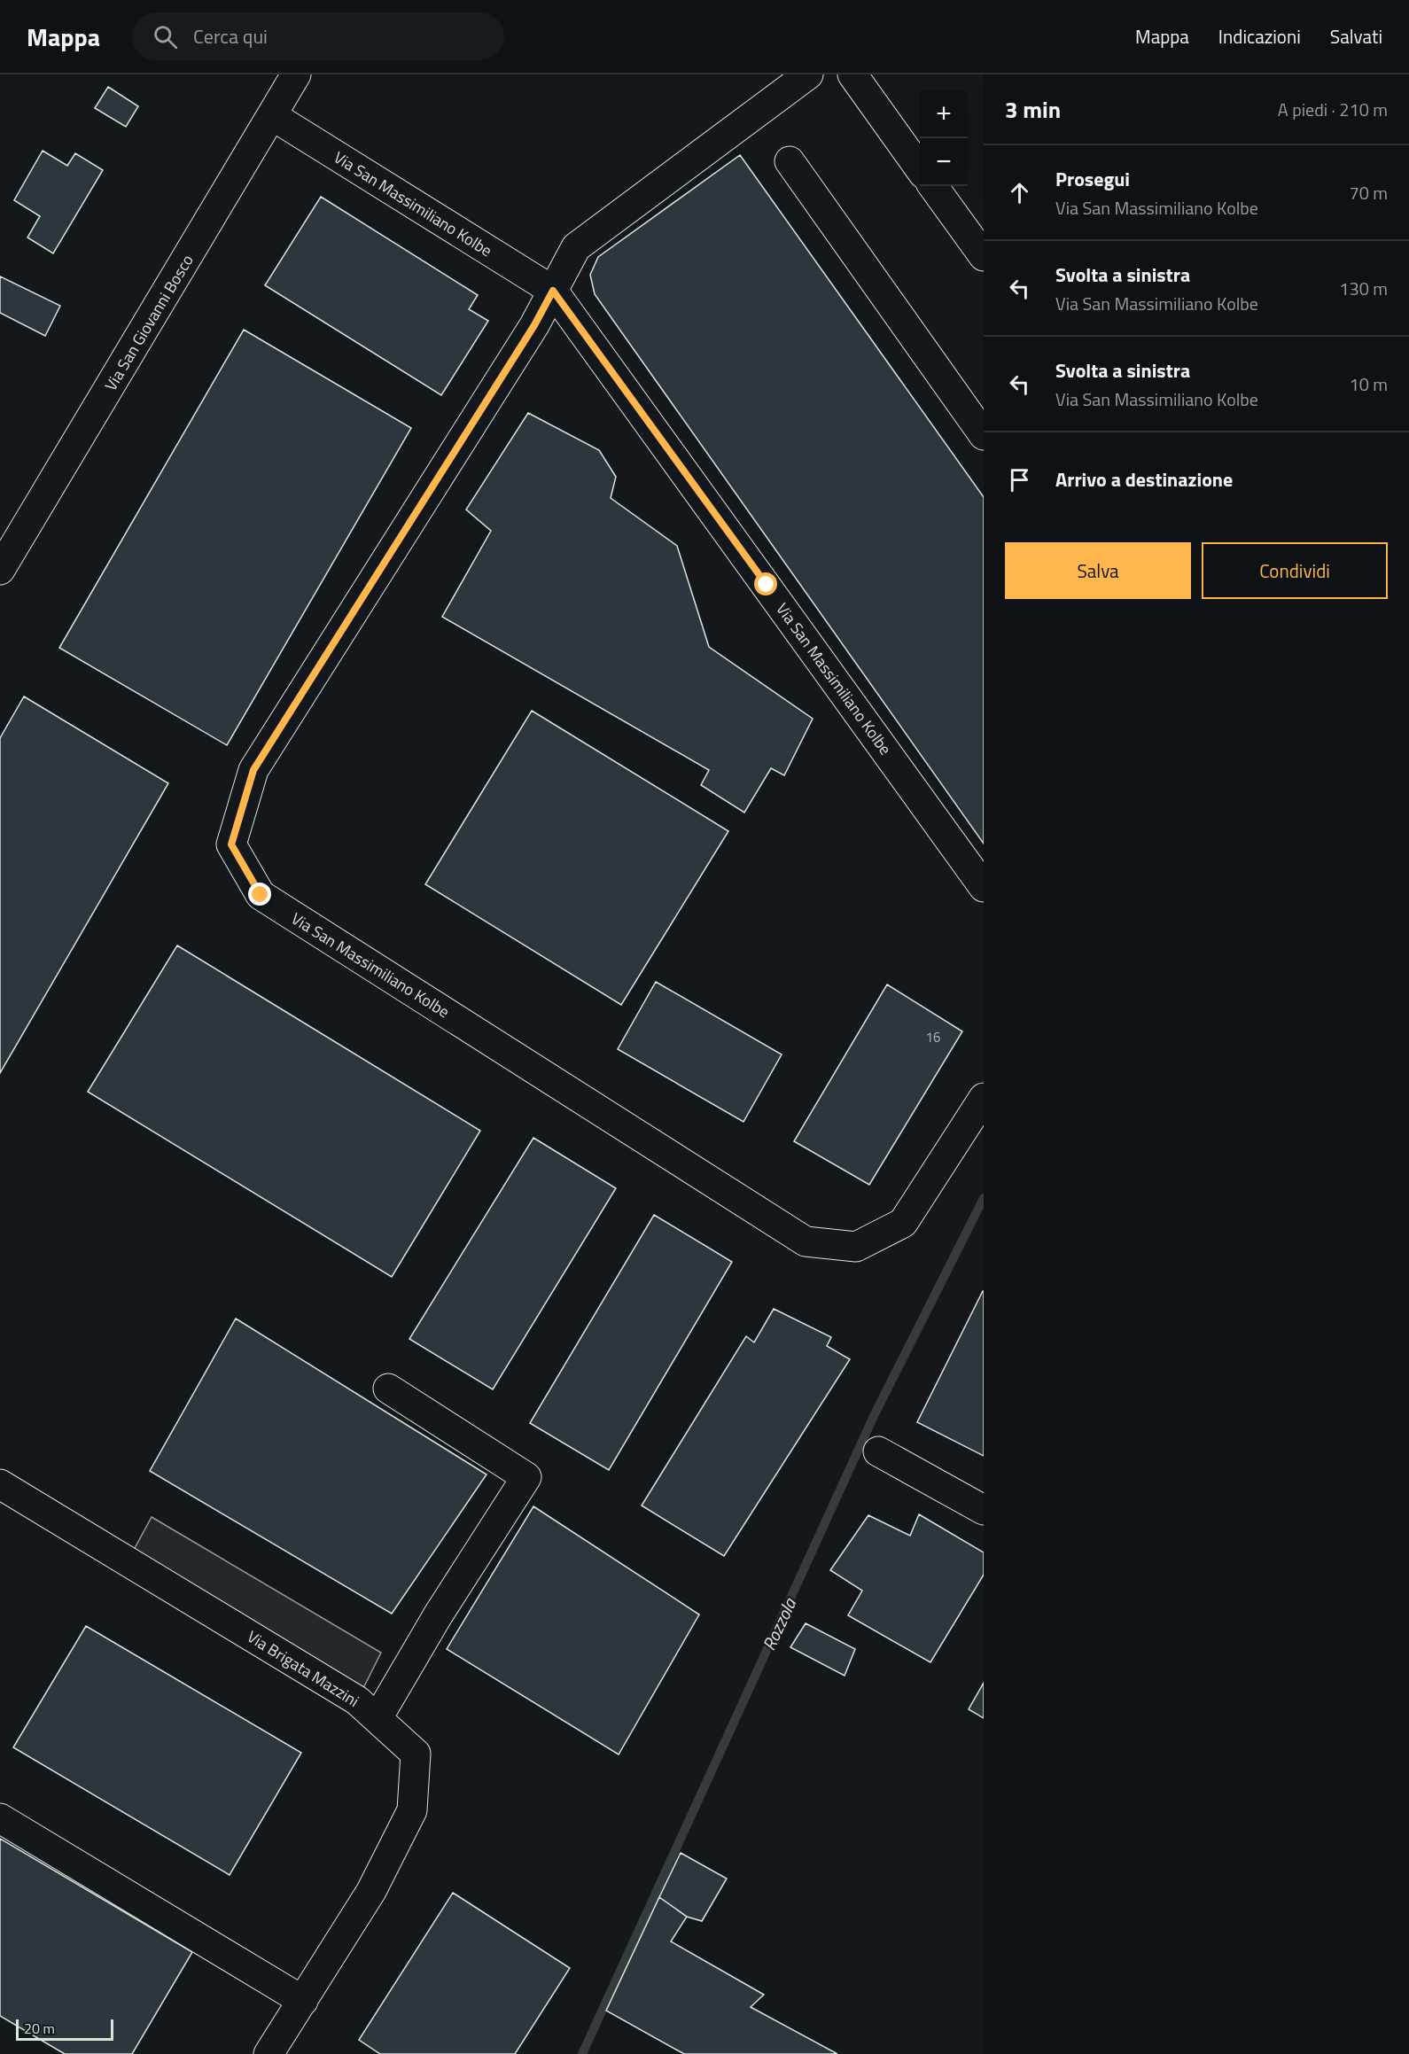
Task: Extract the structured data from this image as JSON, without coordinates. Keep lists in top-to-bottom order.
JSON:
{
  "streets": {
    "street": ["Via San Massimiliano Kolbe", "Via San Giovanni Bosco", "Via Brigata Mazzini"]
  },
  "crossings": [
    ["Via San Massimiliano Kolbe", "Via San Giovanni Bosco"]
  ],
  "water": ["Rozzola"],
  "house_numbers": ["16"],
  "scale_bar": "20 m",
  "page": {
    "header": "Mappa",
    "search": "Cerca qui",
    "nav": ["Mappa", "Indicazioni", "Salvati"],
    "heading": ["3 min", "A piedi · 210 m"],
    "map_buttons": ["+", "−"],
    "list": [
      ["Prosegui", "Via San Massimiliano Kolbe", "70 m"],
      ["Svolta a sinistra", "Via San Massimiliano Kolbe", "130 m"],
      ["Svolta a sinistra", "Via San Massimiliano Kolbe", "10 m"],
      "Arrivo a destinazione"
    ],
    "buttons": ["Salva", "Condividi"],
    "scale": "20 m"
  }
}
